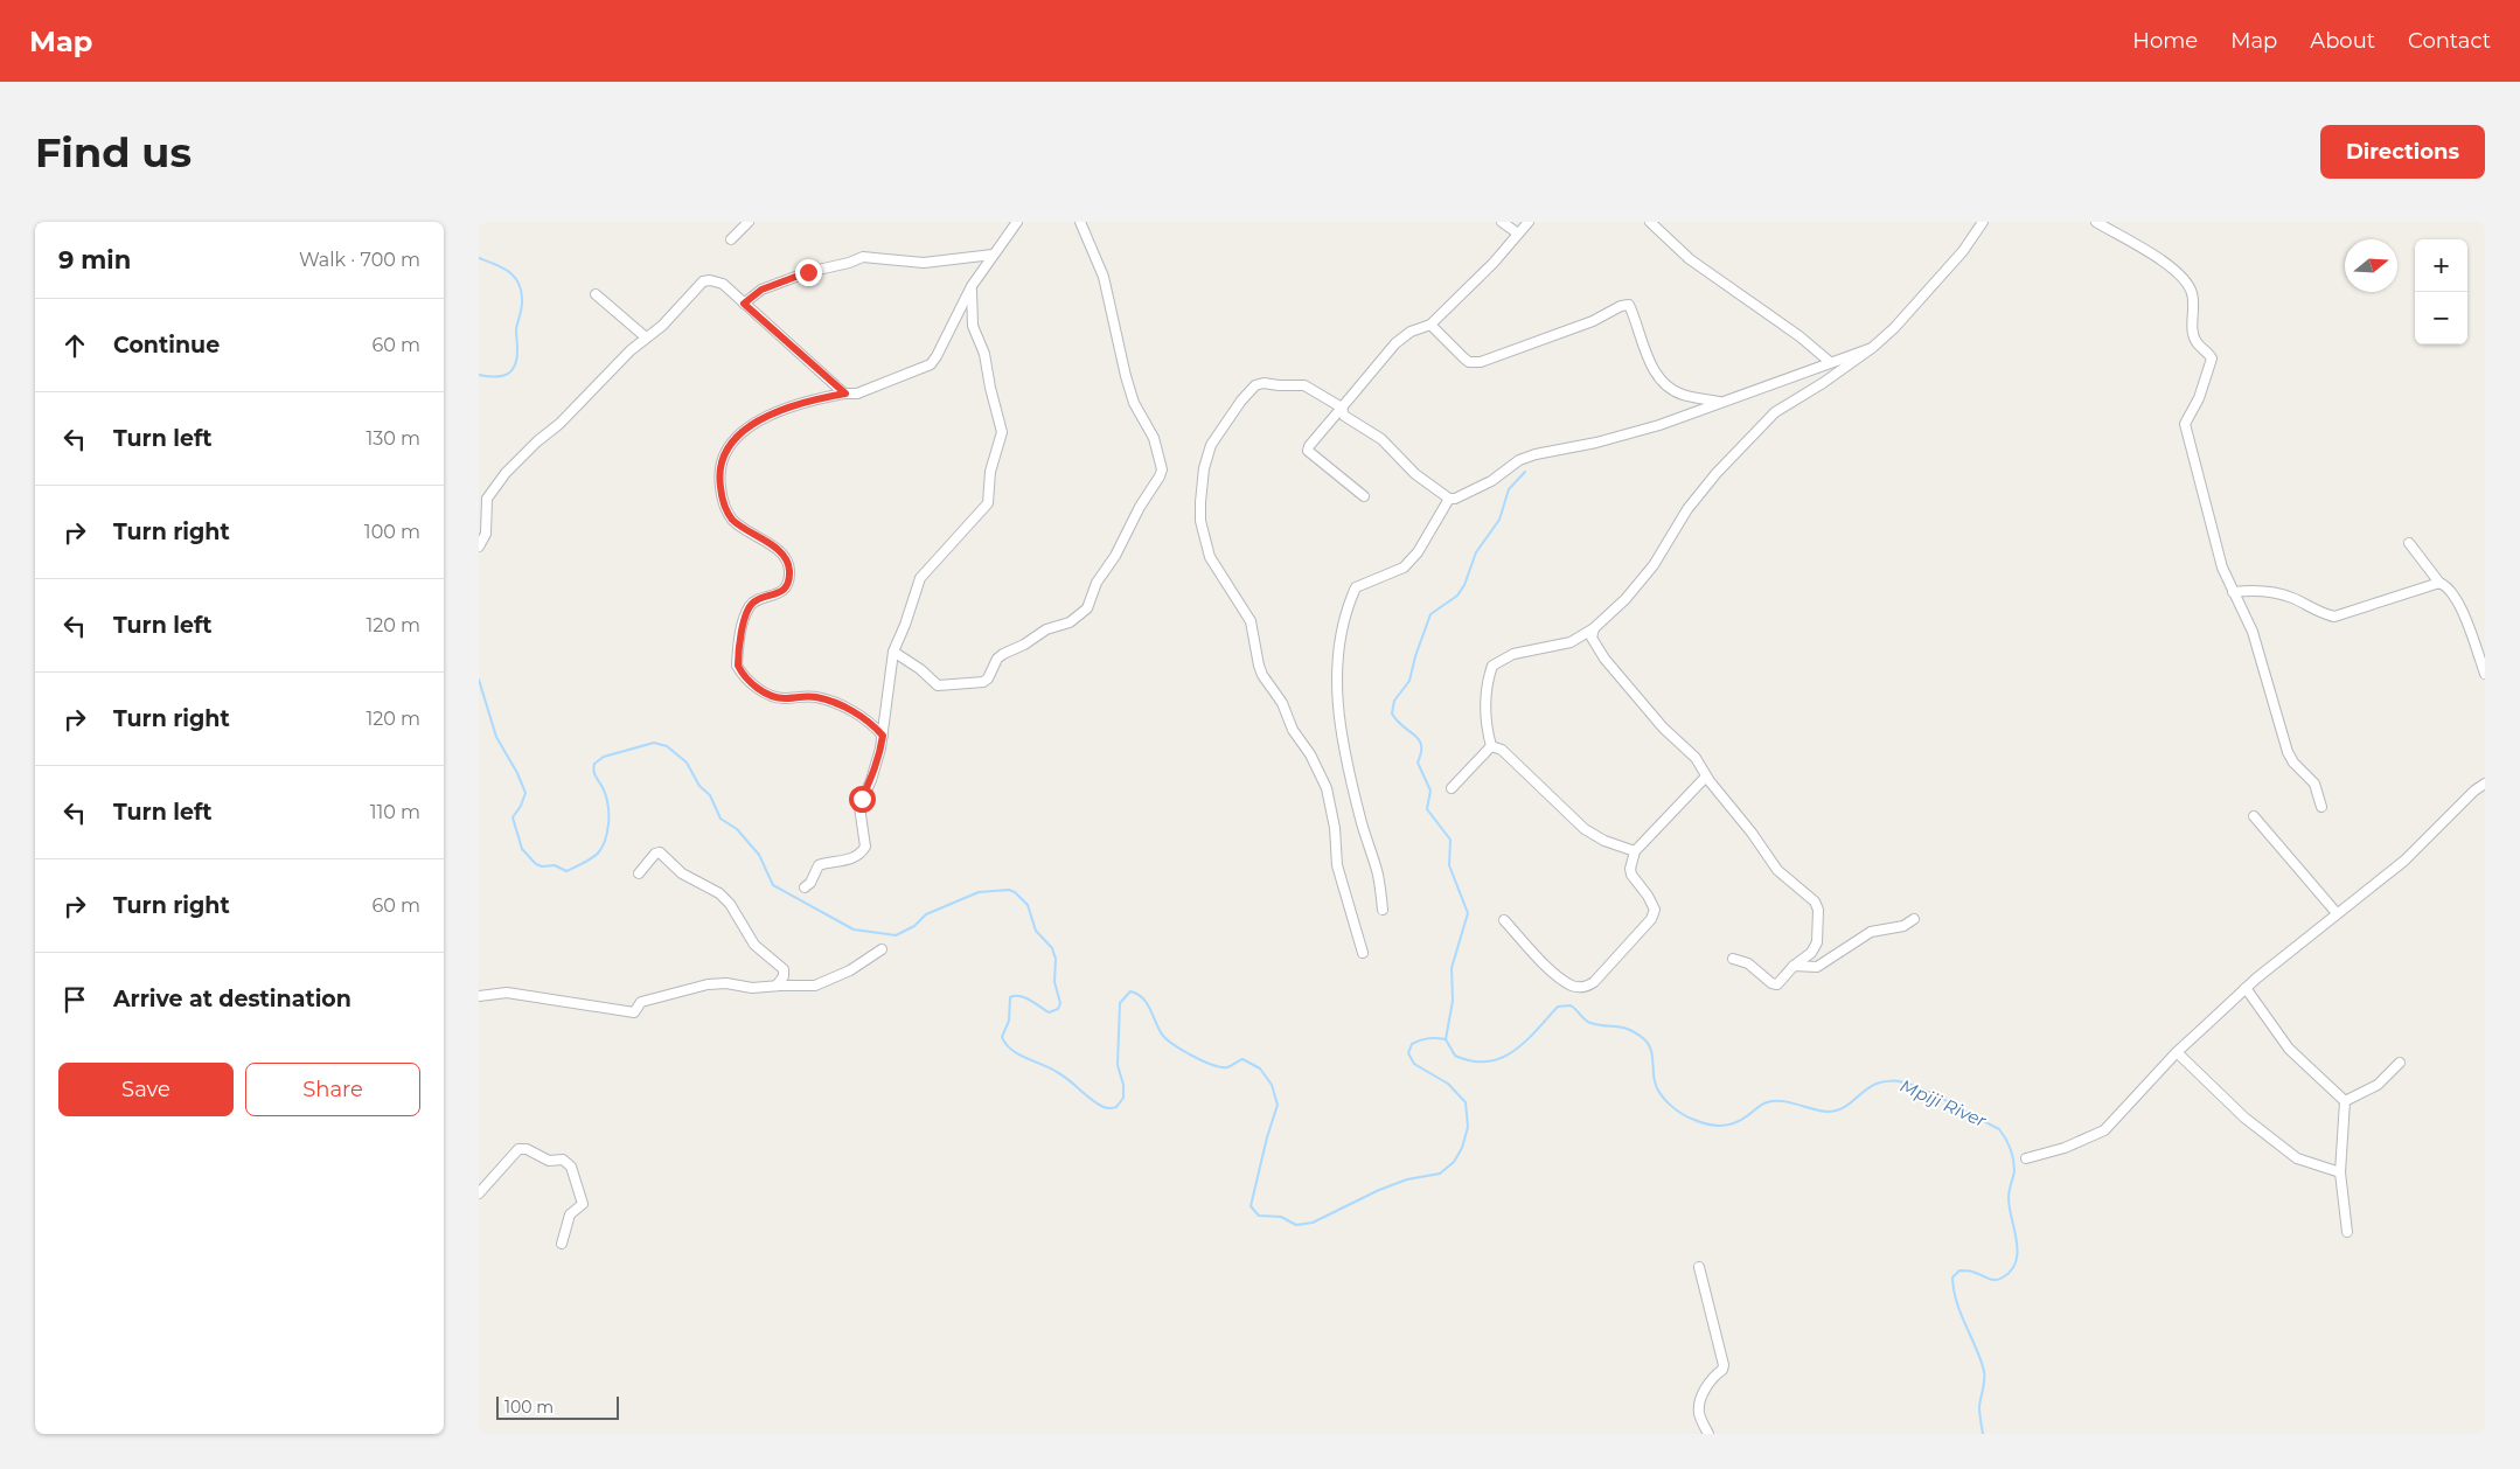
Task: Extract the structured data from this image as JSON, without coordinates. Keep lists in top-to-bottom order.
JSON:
{
  "water": ["Mpiji River"],
  "scale_bar": "100 m",
  "north": "right",
  "page": {
    "header": "Map",
    "nav": [
      "Home",
      "Map",
      "About",
      "Contact"
    ],
    "buttons": [
      "Directions",
      ["Save", "Share"]
    ],
    "title": "Find us",
    "heading": ["9 min", "Walk · 700 m"],
    "map_buttons": ["+", "−"],
    "list": [
      ["Continue", "60 m"],
      ["Turn left", "130 m"],
      ["Turn right", "100 m"],
      ["Turn left", "120 m"],
      ["Turn right", "120 m"],
      ["Turn left", "110 m"],
      ["Turn right", "60 m"],
      "Arrive at destination"
    ],
    "scale": "100 m"
  }
}
